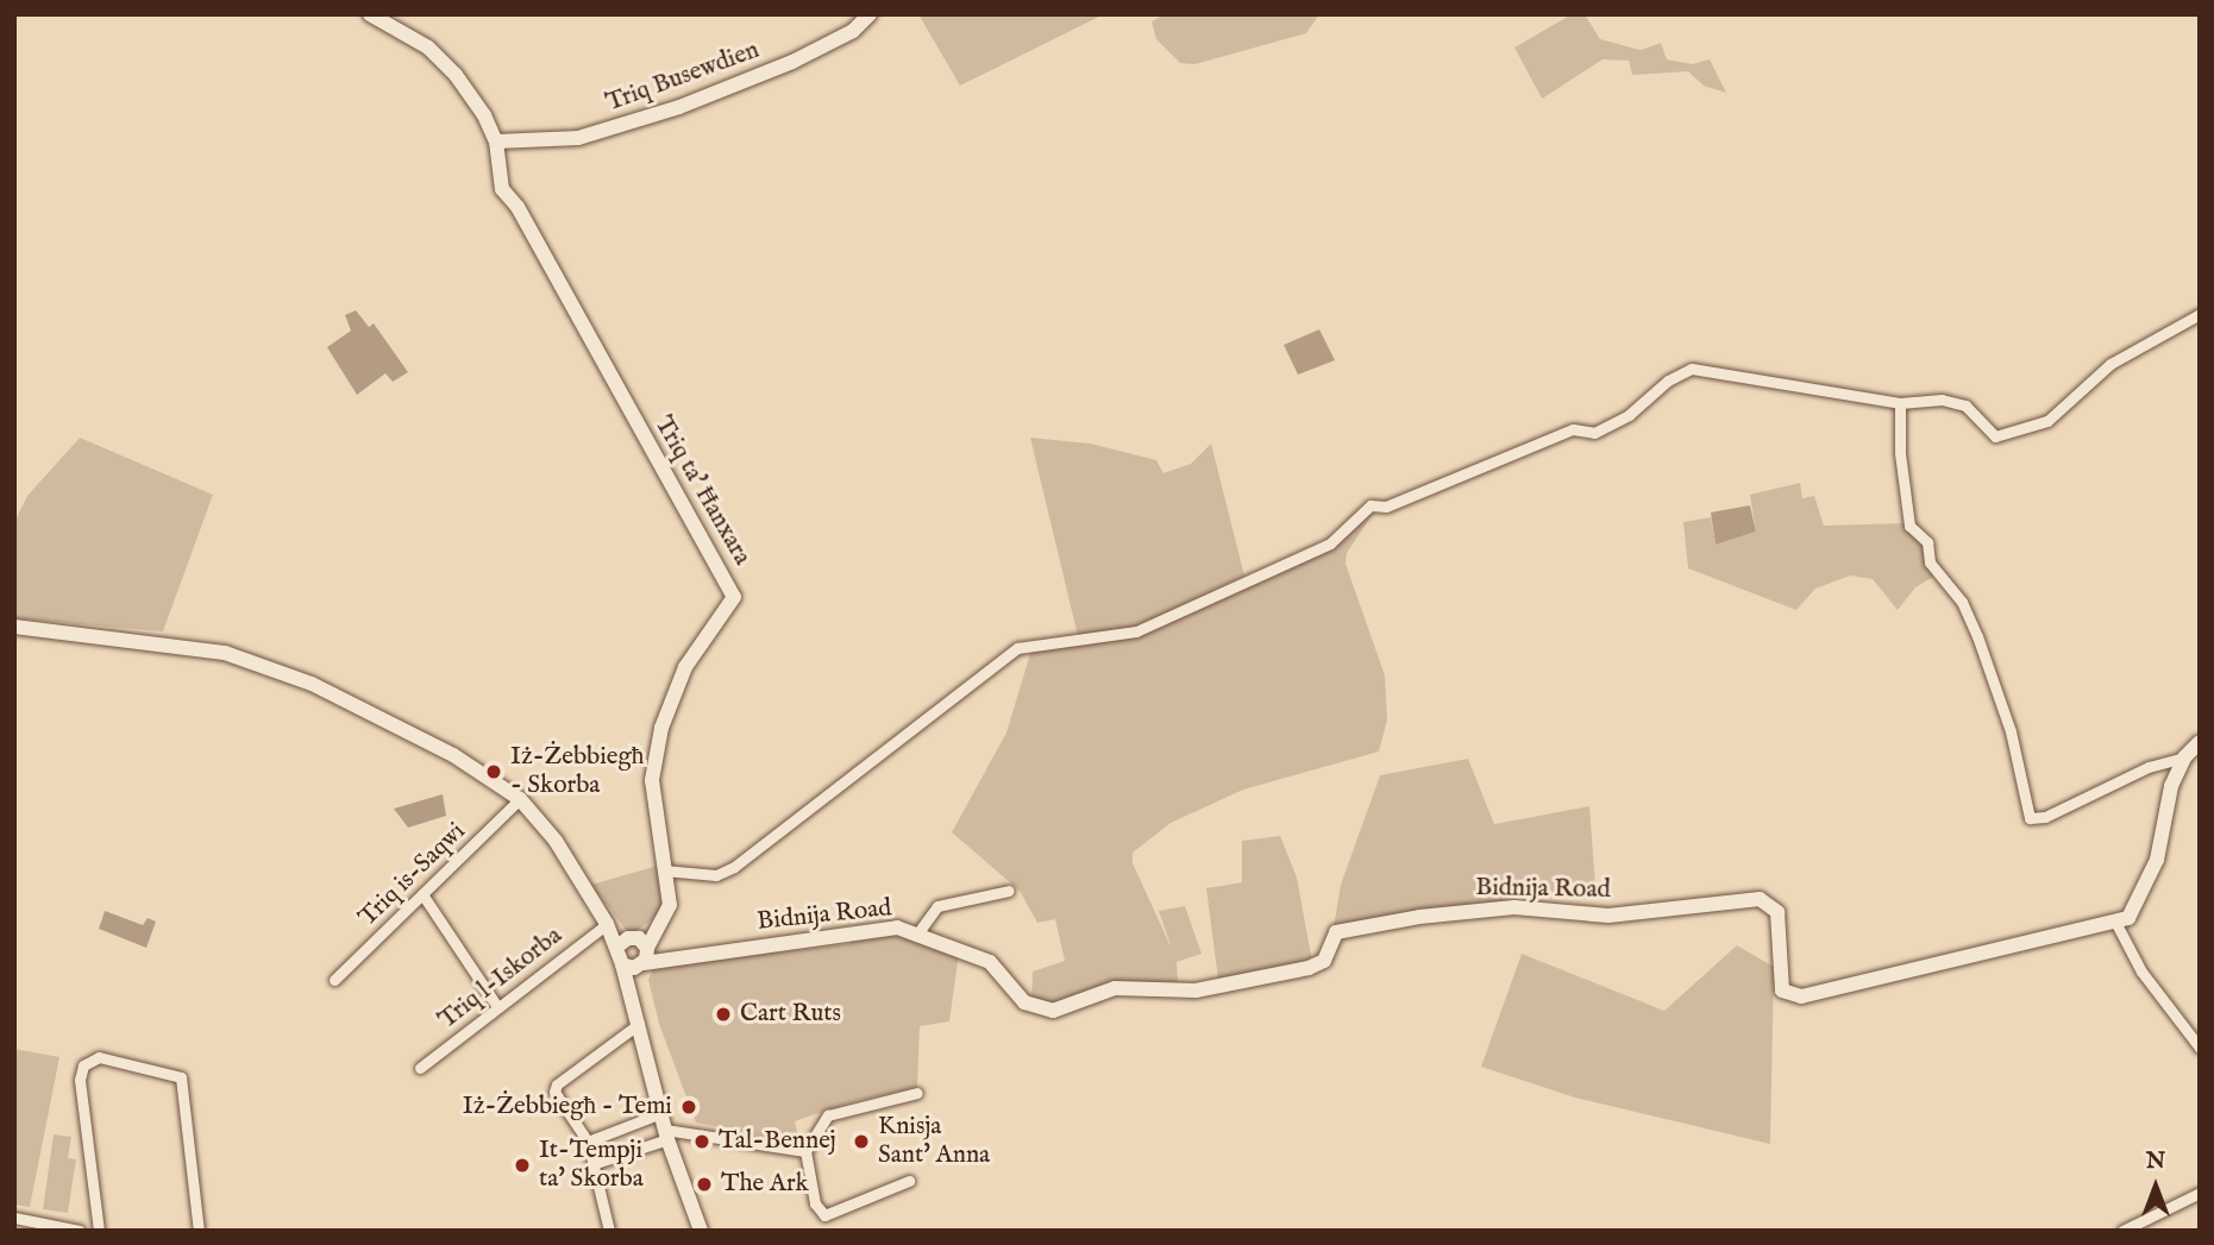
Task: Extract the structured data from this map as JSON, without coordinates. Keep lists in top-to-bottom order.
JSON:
{
  "streets": {
    "street": [
      "Triq Busewdien",
      "Triq ta' Ħanxara",
      "Triq is-Saqwi",
      "Bidnija Road",
      "Triq l-Iskorba"
    ]
  },
  "crossings": [
    ["Triq Busewdien", "Triq ta' Ħanxara"],
    ["Triq ta' Ħanxara", "Bidnija Road"]
  ],
  "places": [
    "Iż-Żebbiegħ - Skorba",
    "Cart Ruts",
    "Iż-Żebbiegħ - Temi",
    "Tal-Bennej",
    "Knisja Sant' Anna",
    "It-Tempji ta' Skorba",
    "The Ark"
  ],
  "north": "top"
}
